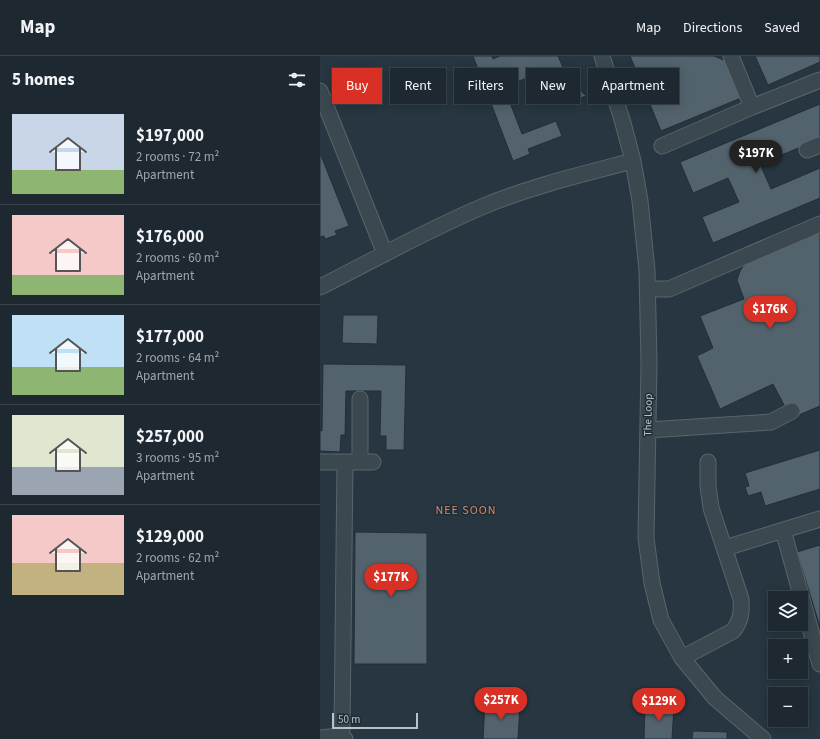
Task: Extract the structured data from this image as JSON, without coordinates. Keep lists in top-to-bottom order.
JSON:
{
  "streets": {
    "lane": ["The Loop"]
  },
  "districts": ["NEE SOON"],
  "scale_bar": "50 m",
  "page": {
    "header": "Map",
    "nav": ["Map", "Directions", "Saved"],
    "heading": "5 homes",
    "chip": [
      "Buy",
      "Rent",
      "Filters",
      "New",
      "Apartment"
    ],
    "list": [
      {
        "name": "$197,000",
        "note": "2 rooms · 72 m² · Apartment"
      },
      {
        "name": "$176,000",
        "note": "2 rooms · 60 m² · Apartment"
      },
      {
        "name": "$177,000",
        "note": "2 rooms · 64 m² · Apartment"
      },
      {
        "name": "$257,000",
        "note": "3 rooms · 95 m² · Apartment"
      },
      {
        "name": "$129,000",
        "note": "2 rooms · 62 m² · Apartment"
      }
    ],
    "price": [
      "$197K",
      "$176K",
      "$177K",
      "$257K",
      "$129K"
    ],
    "map_buttons": ["+", "−"],
    "scale": "50 m"
  }
}
